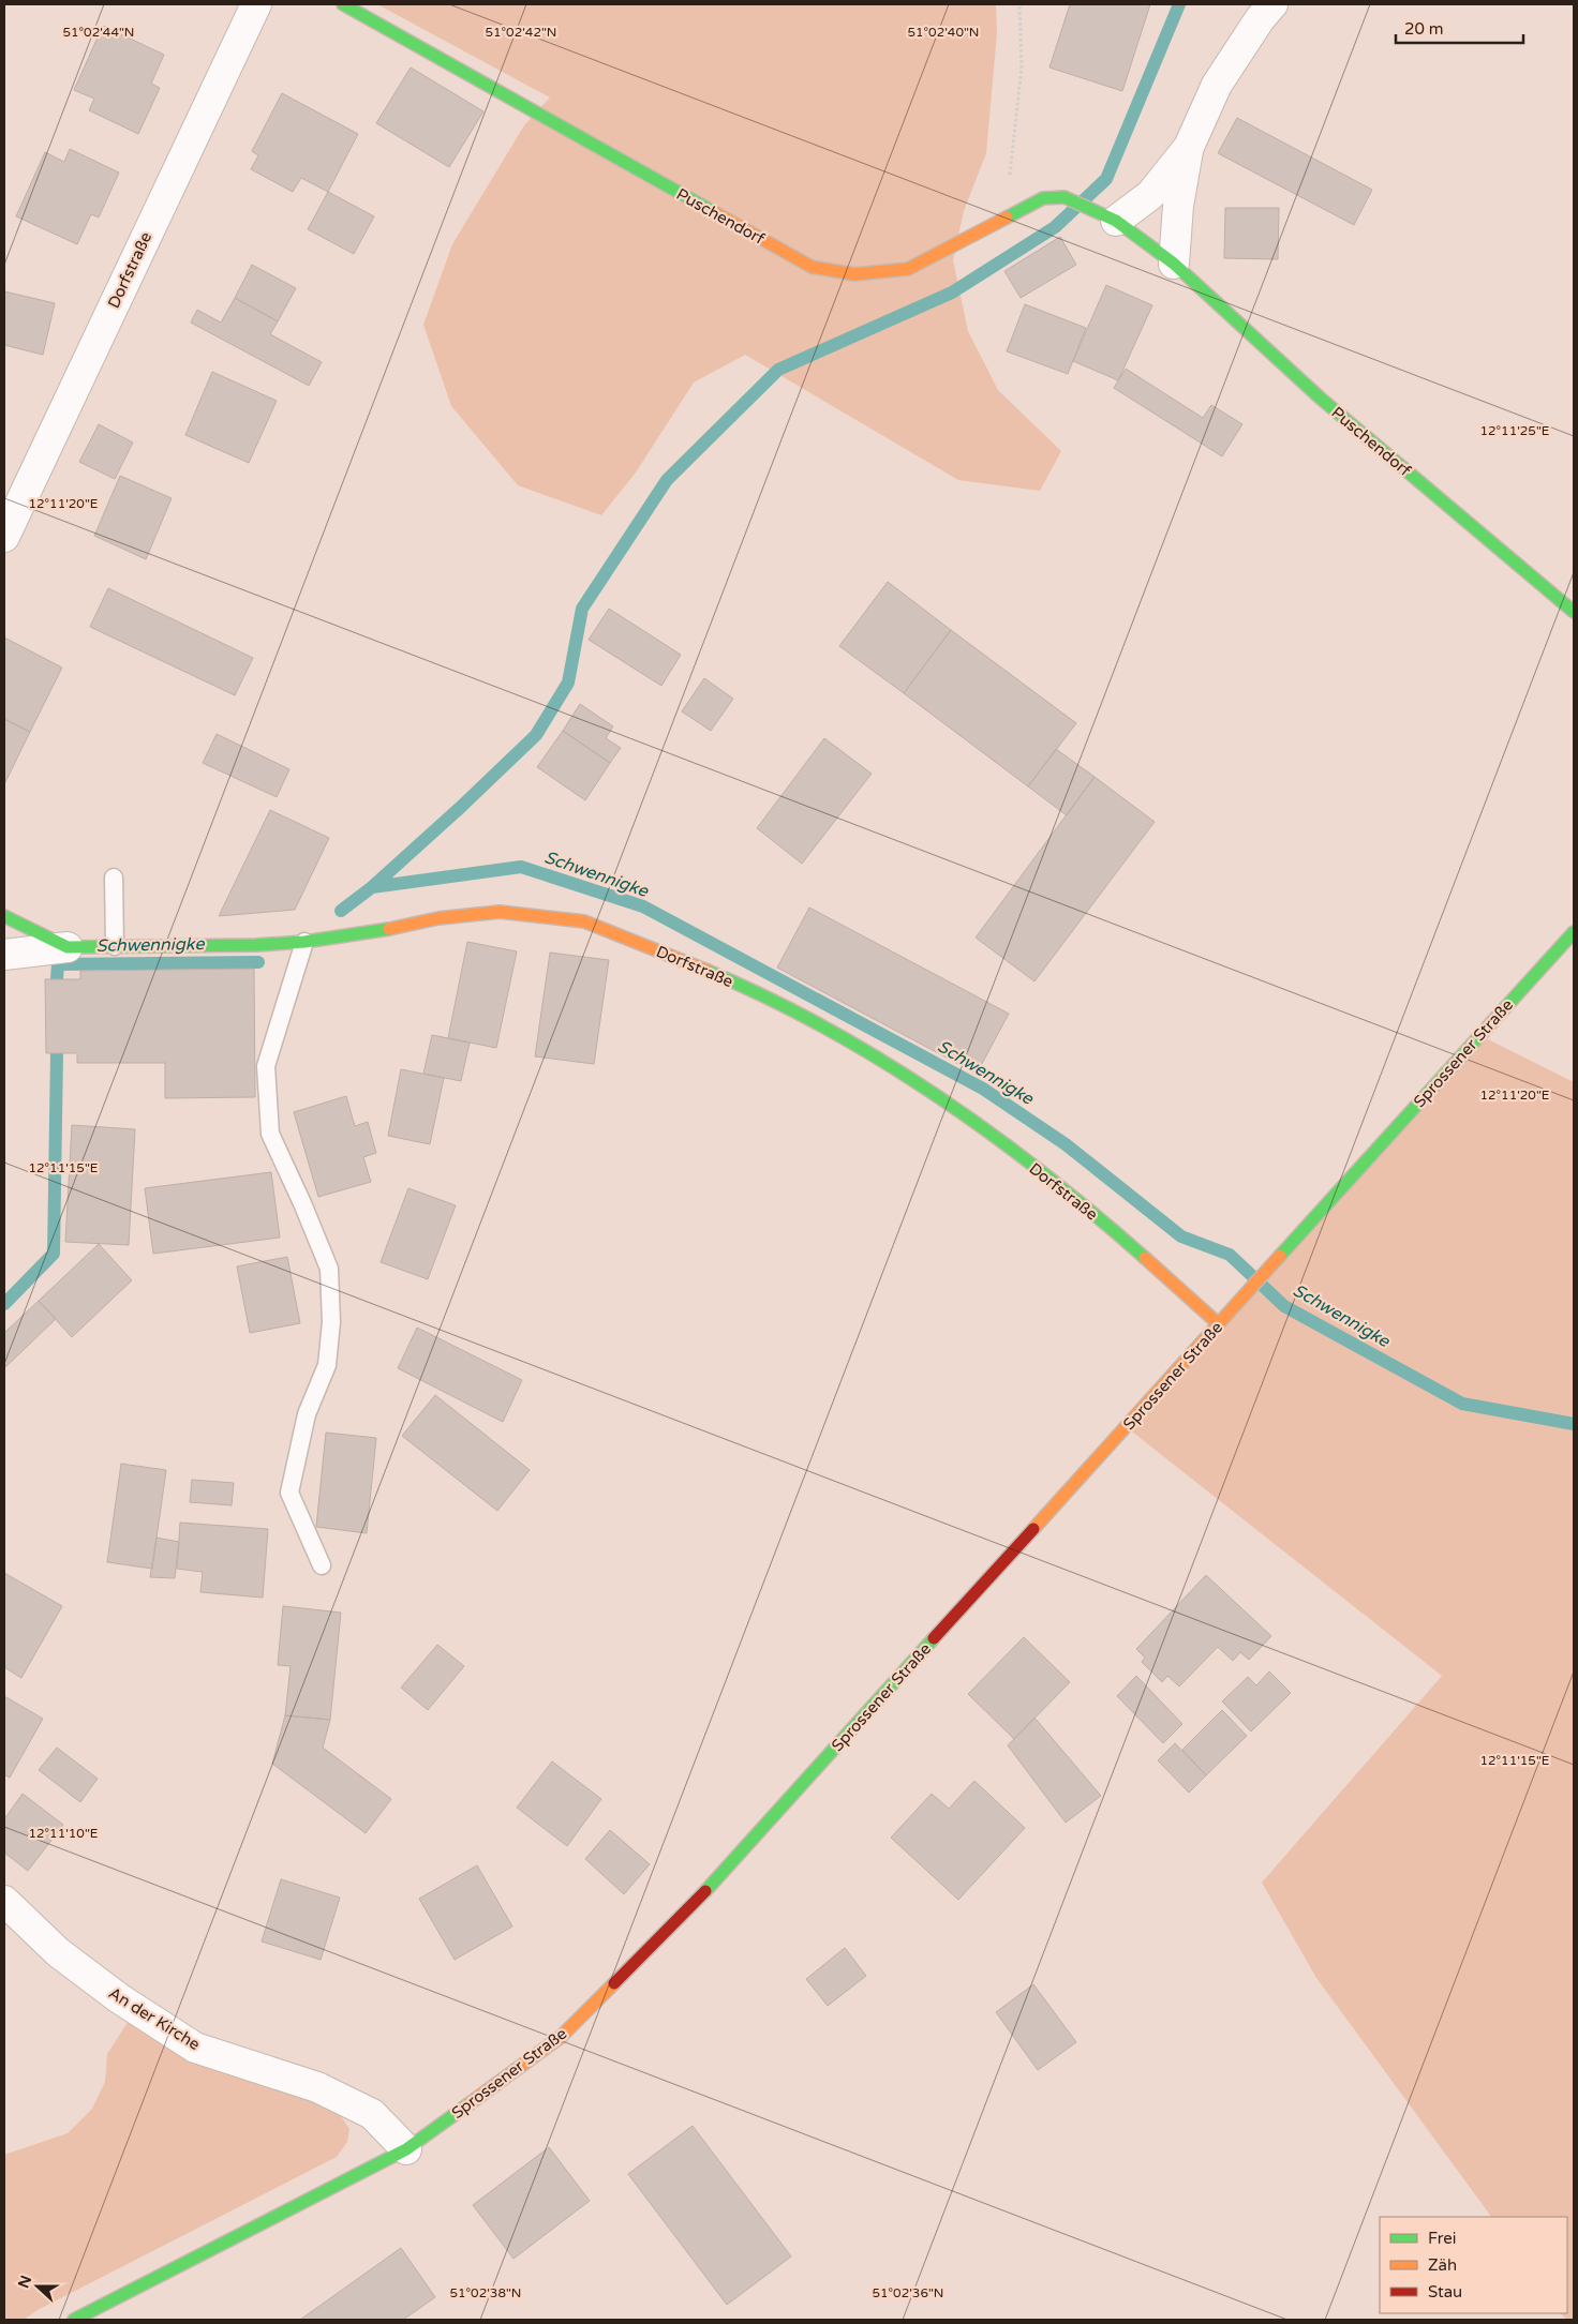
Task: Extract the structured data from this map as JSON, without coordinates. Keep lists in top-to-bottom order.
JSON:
{
  "streets": {
    "street": [
      "Puschendorf",
      "Dorfstraße",
      "Sprossener Straße",
      "An der Kirche"
    ]
  },
  "crossings": [
    ["Dorfstraße", "Sprossener Straße"],
    ["Sprossener Straße", "An der Kirche"]
  ],
  "water": ["Schwennigke"],
  "legend": ["Frei", "Zäh", "Stau"],
  "scale_bar": "20 m",
  "north": "left",
  "coordinates": [
    "51°02'42\"N",
    "51°02'44\"N",
    "51°02'40\"N",
    "12°11'25\"E",
    "12°11'20\"E",
    "12°11'15\"E",
    "12°11'10\"E",
    "51°02'38\"N",
    "51°02'36\"N"
  ]
}
